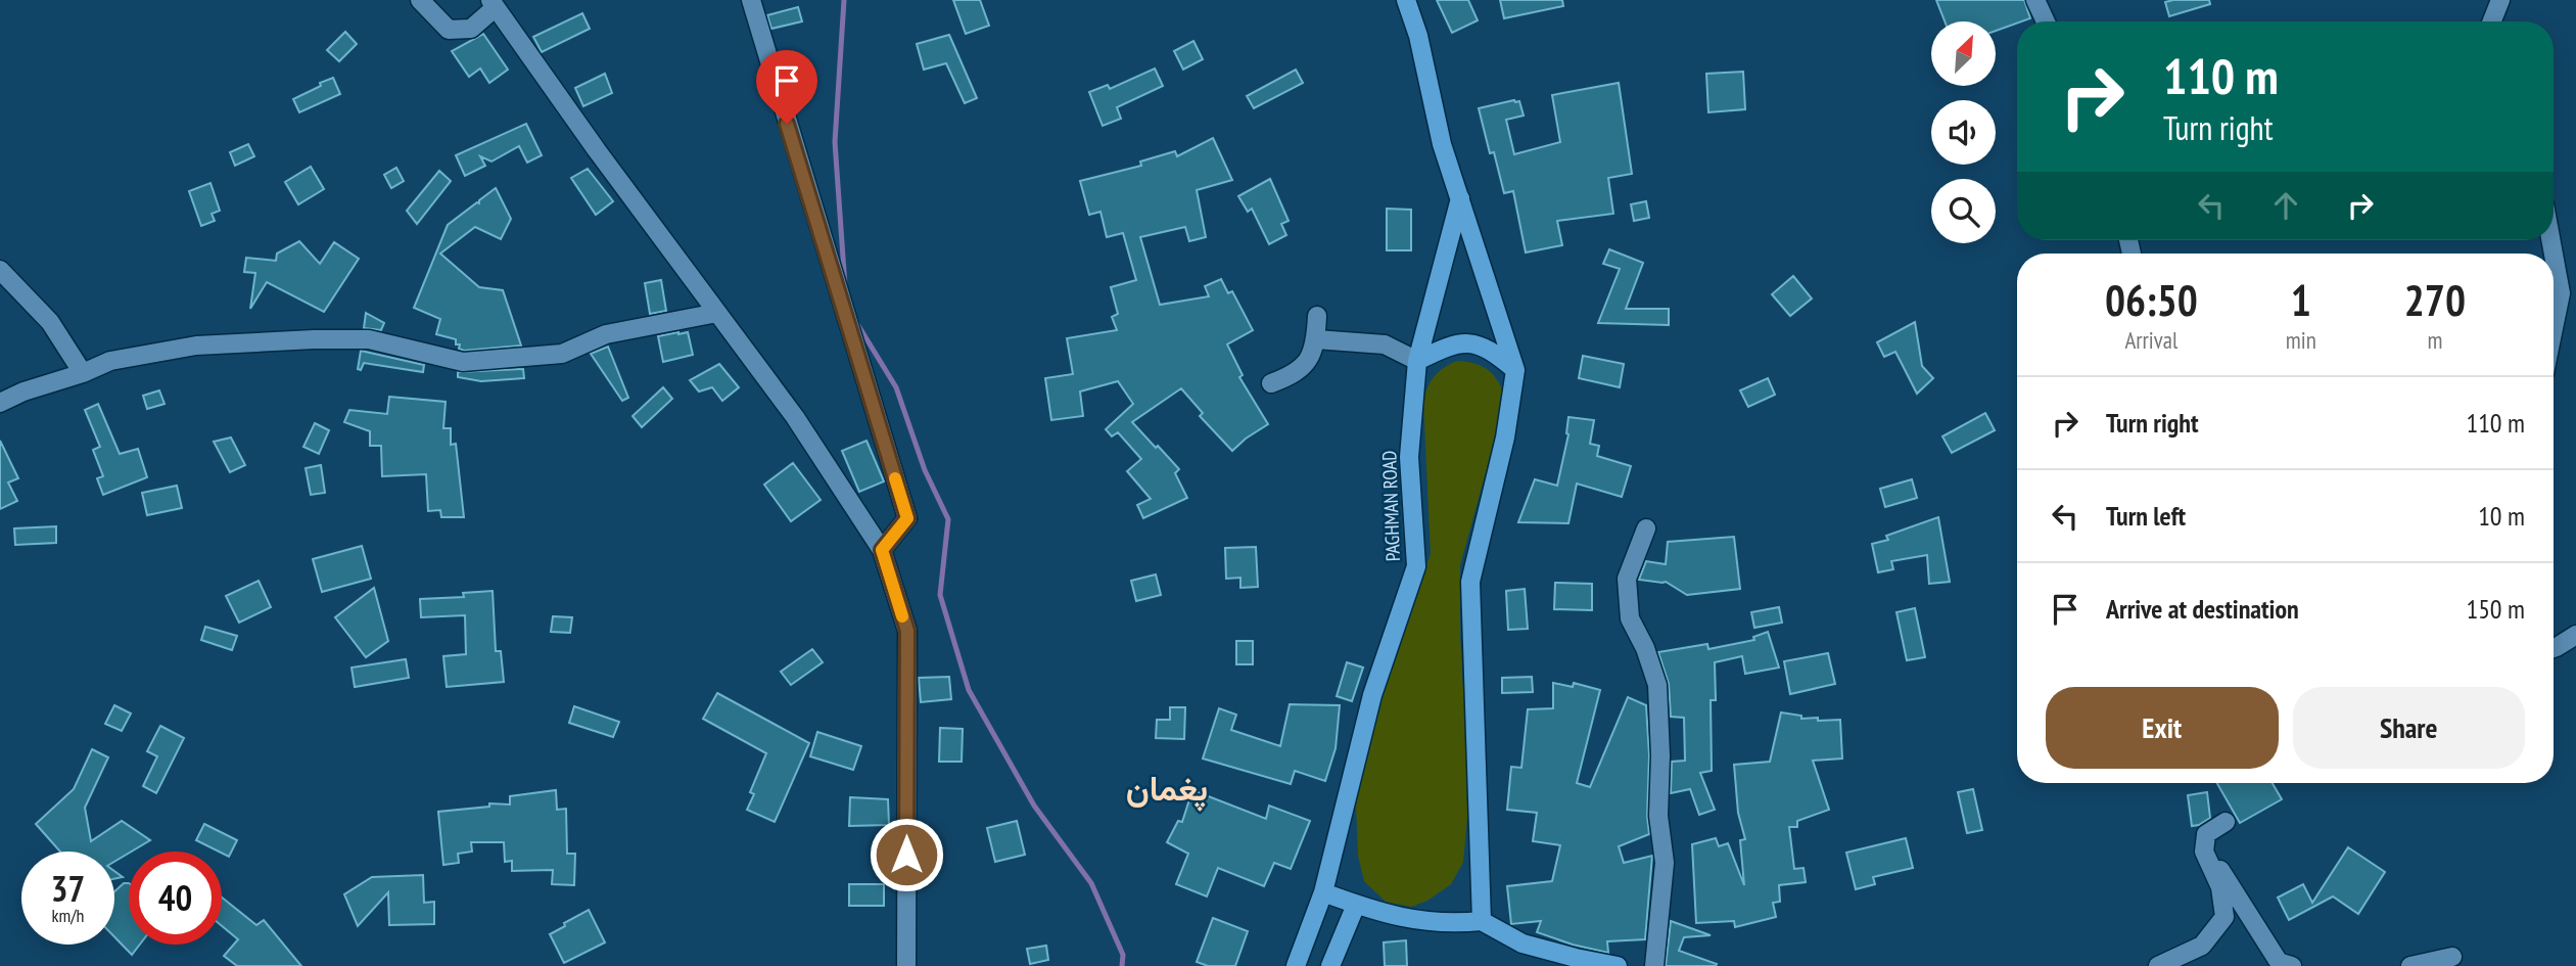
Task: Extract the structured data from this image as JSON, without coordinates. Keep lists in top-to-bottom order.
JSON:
{
  "streets": {
    "main road": ["PAGHMAN ROAD"]
  },
  "districts": ["پغمان"],
  "north": "top right",
  "page": {
    "turn": ["110 m", "Turn right"],
    "eta": [
      "06:50",
      "Arrival",
      "1",
      "min",
      "270",
      "m"
    ],
    "list": [
      {
        "name": "Turn right",
        "value": "110 m"
      },
      {
        "name": "Turn left",
        "value": "10 m"
      },
      {
        "name": "Arrive at destination",
        "value": "150 m"
      }
    ],
    "buttons": ["Exit", "Share"],
    "speed": "37 km/h",
    "limit": "40"
  }
}
